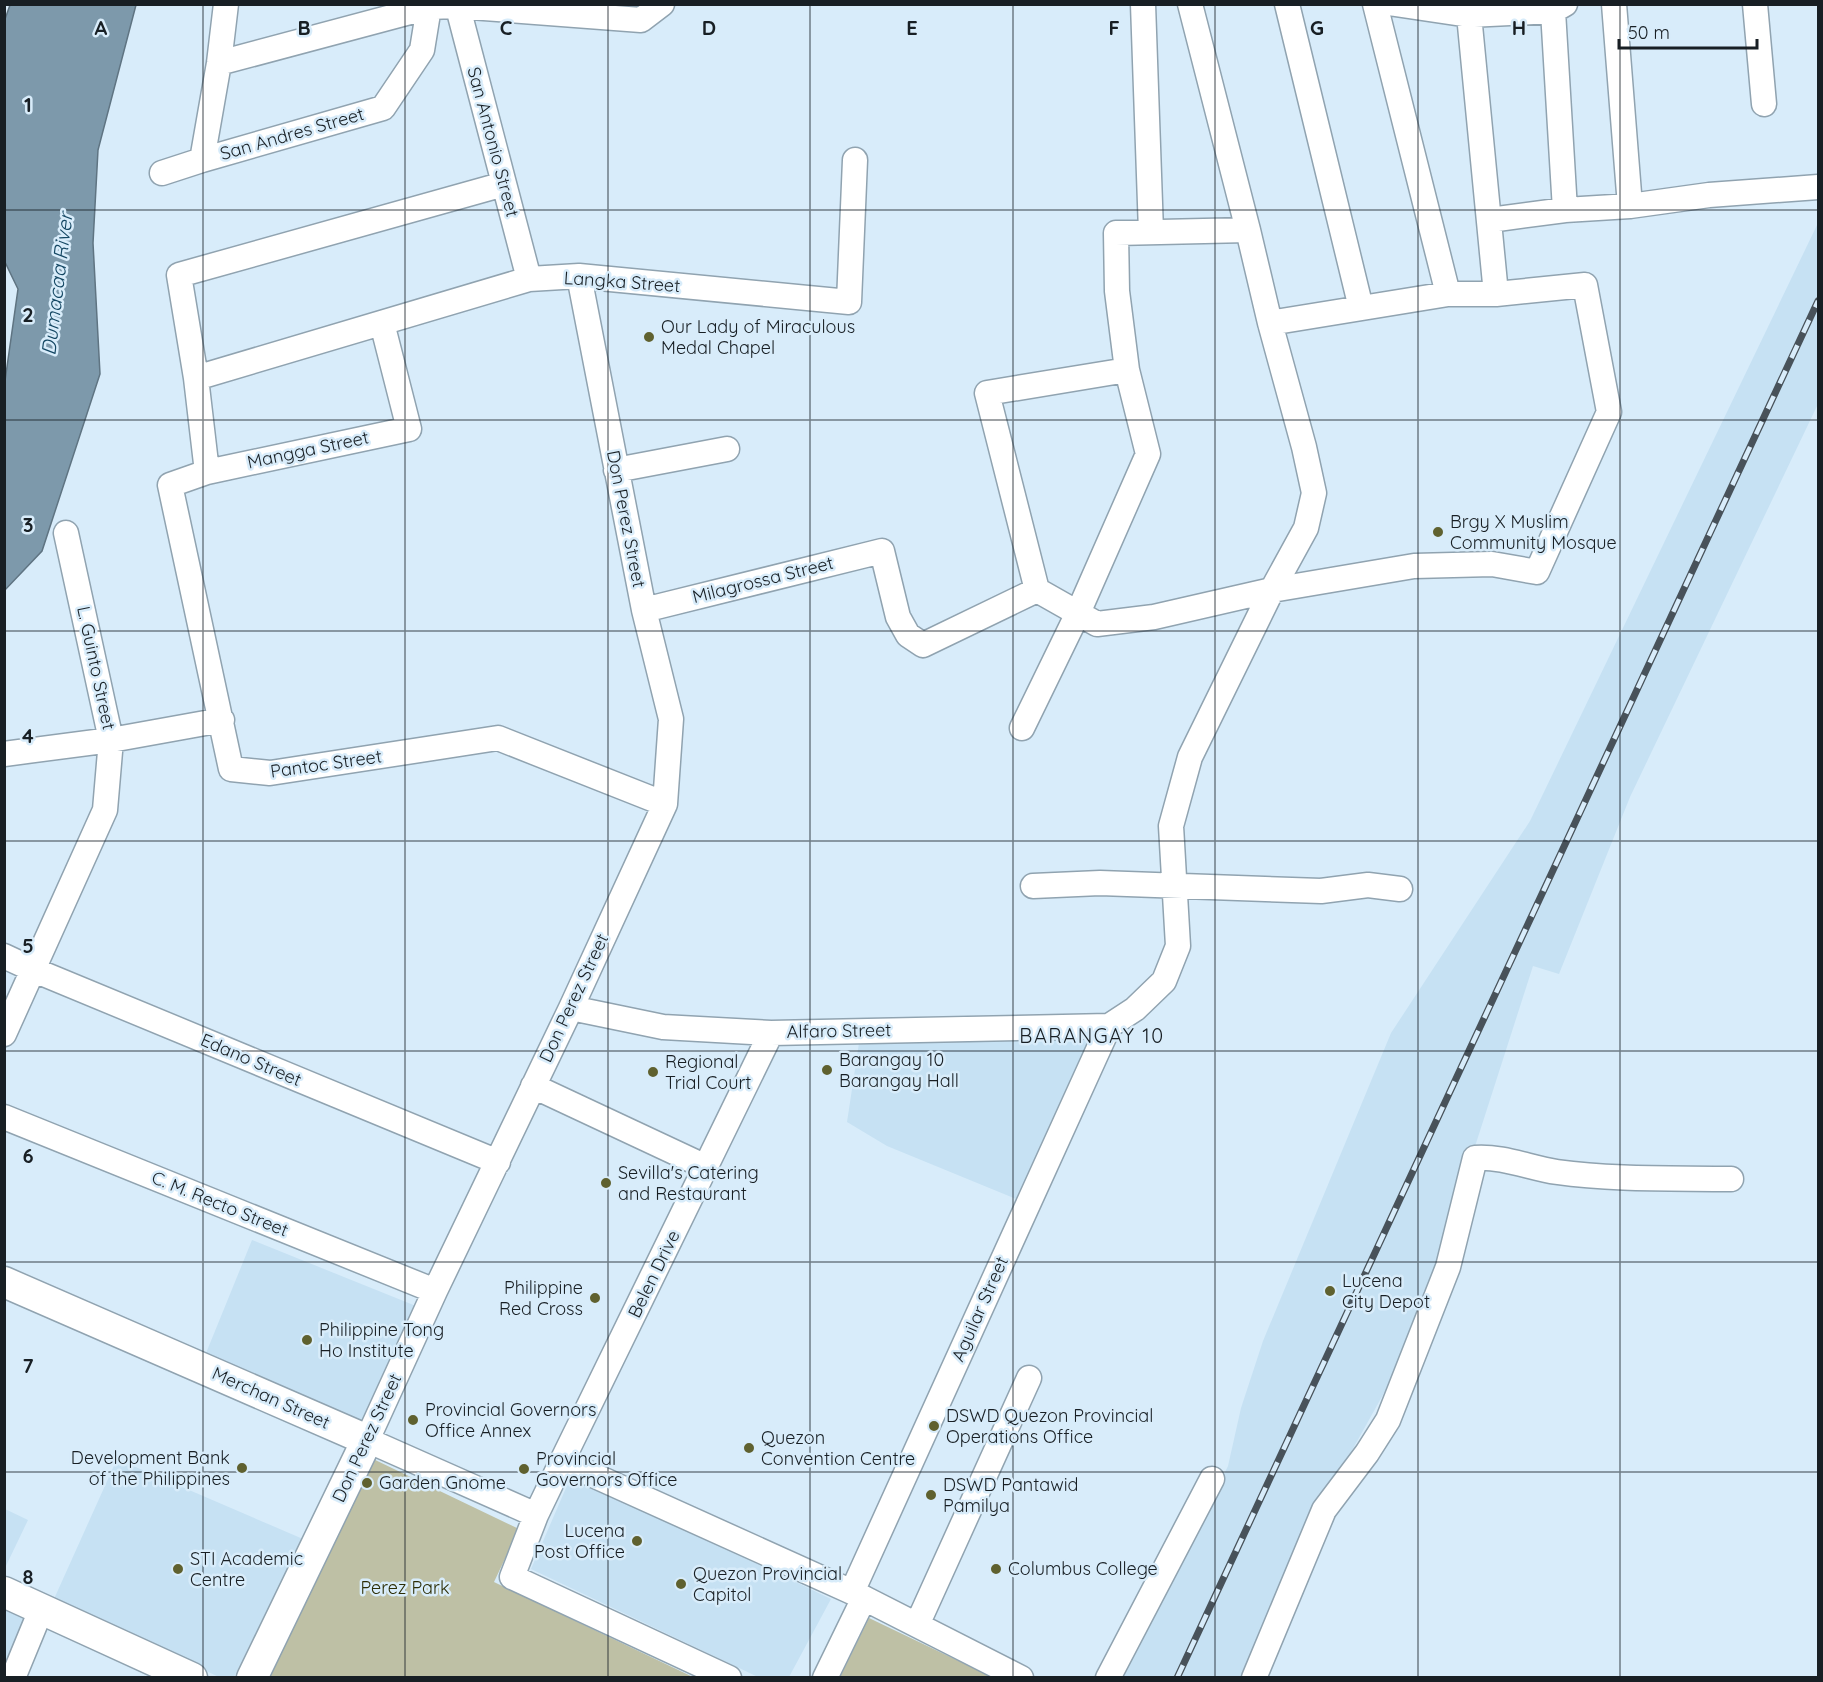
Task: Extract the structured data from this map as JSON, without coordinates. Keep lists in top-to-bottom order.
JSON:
{
  "streets": {
    "main road": ["Don Perez Street", "Merchan Street"],
    "street": [
      "San Andres Street",
      "San Antonio Street",
      "Langka Street",
      "Mangga Street",
      "Milagrossa Street",
      "L. Guinto Street",
      "Pantoc Street",
      "Alfaro Street",
      "Edano Street",
      "C. M. Recto Street",
      "Belen Drive",
      "Aguilar Street"
    ]
  },
  "crossings": [
    ["San Antonio Street", "Langka Street"],
    ["Langka Street", "Mangga Street"],
    ["Langka Street", "Don Perez Street"],
    ["Mangga Street", "Pantoc Street"],
    ["Don Perez Street", "Milagrossa Street"],
    ["Don Perez Street", "Pantoc Street"],
    ["Don Perez Street", "Alfaro Street"],
    ["Don Perez Street", "Edano Street"],
    ["Don Perez Street", "C. M. Recto Street"],
    ["Don Perez Street", "Merchan Street"],
    ["L. Guinto Street", "Edano Street"],
    ["Alfaro Street", "Belen Drive"],
    ["Alfaro Street", "Aguilar Street"],
    ["Belen Drive", "Merchan Street"]
  ],
  "districts": ["BARANGAY 10"],
  "water": ["Dumacaa River"],
  "parks": ["Perez Park"],
  "places": [
    "Our Lady of Miraculous Medal Chapel",
    "Brgy X Muslim Community Mosque",
    "Barangay 10 Barangay Hall",
    "Regional Trial Court",
    "Sevilla's Catering and Restaurant",
    "Lucena City Depot",
    "Philippine Red Cross",
    "Philippine Tong Ho Institute",
    "Provincial Governors Office Annex",
    "DSWD Quezon Provincial Operations Office",
    "Quezon Convention Centre",
    "Development Bank of the Philippines",
    "Provincial Governors Office",
    "Garden Gnome",
    "DSWD Pantawid Pamilya",
    "Lucena Post Office",
    "STI Academic Centre",
    "Columbus College",
    "Quezon Provincial Capitol"
  ],
  "scale_bar": "50 m",
  "grid": {
    "columns": [
      "A",
      "B",
      "C",
      "D",
      "E",
      "F",
      "G",
      "H"
    ],
    "rows": [
      "1",
      "2",
      "3",
      "4",
      "5",
      "6",
      "7",
      "8"
    ]
  }
}
